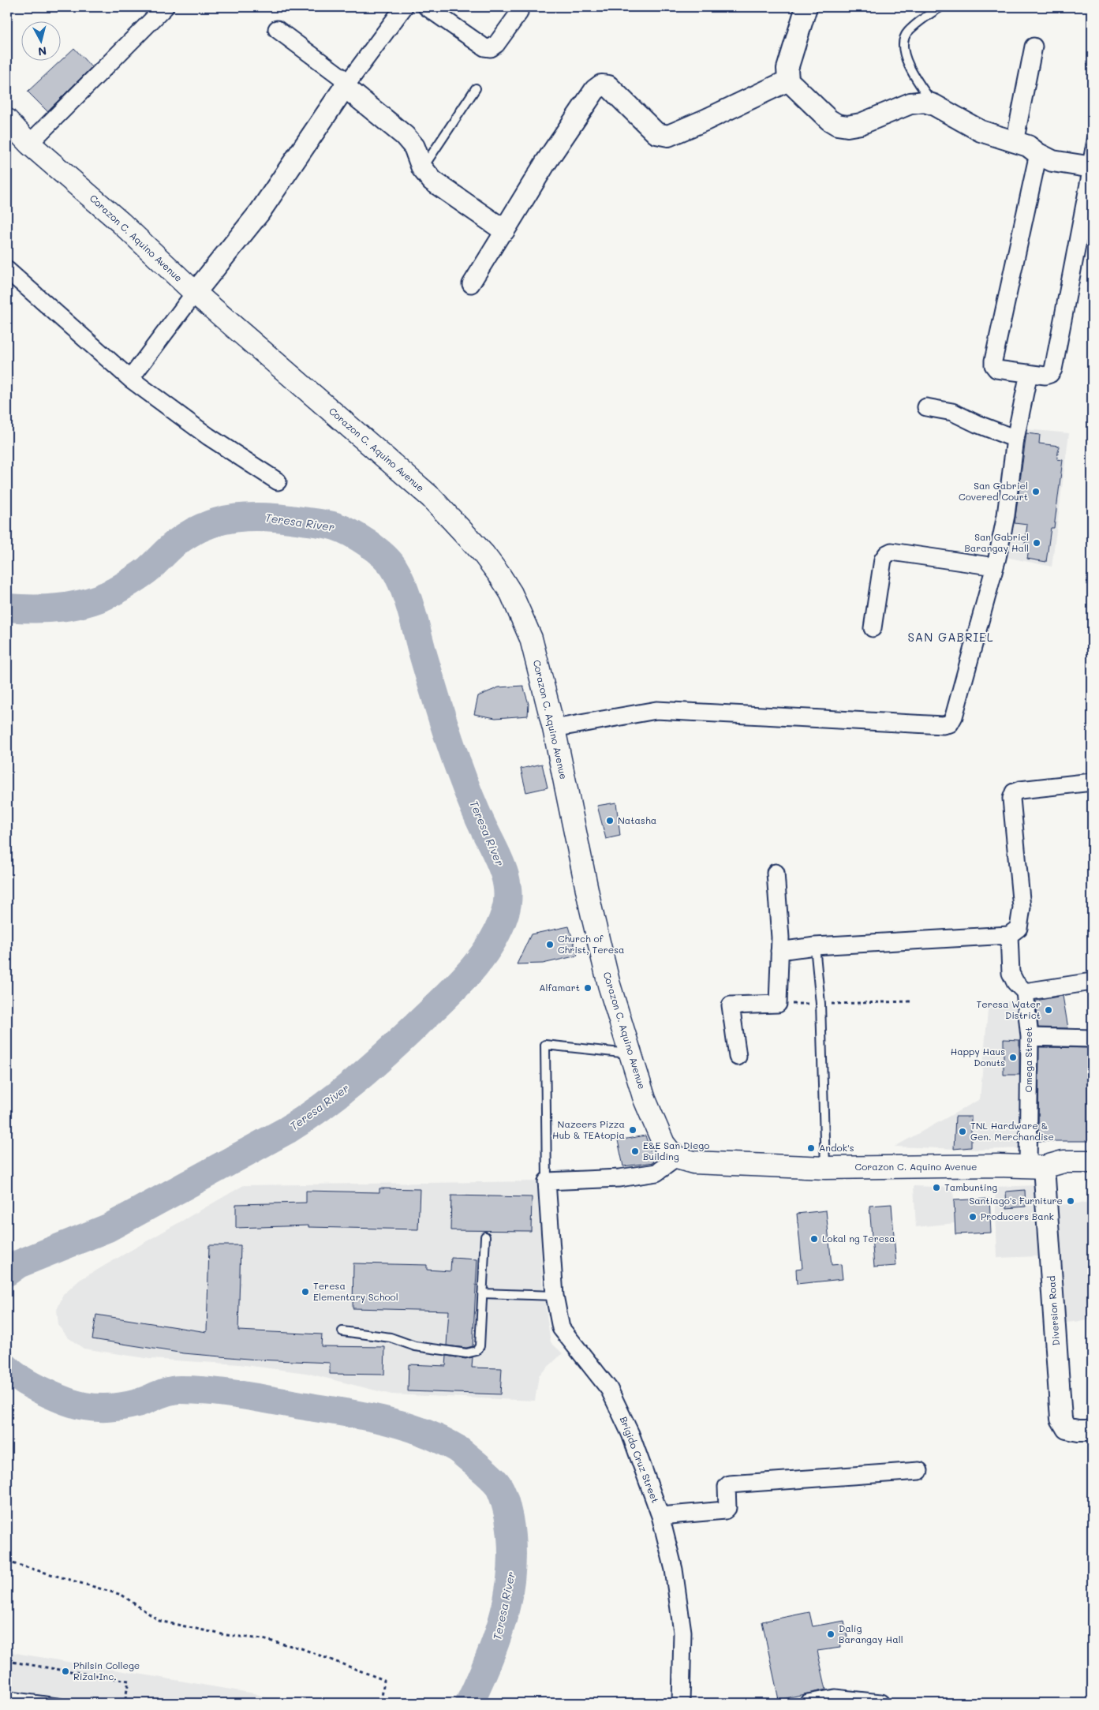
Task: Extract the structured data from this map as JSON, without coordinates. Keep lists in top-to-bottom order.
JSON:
{
  "streets": {
    "main road": ["Corazon C. Aquino Avenue"],
    "street": ["Omega Street", "Diversion Road", "Brigido Cruz Street"]
  },
  "crossings": [
    ["Corazon C. Aquino Avenue", "Omega Street"],
    ["Corazon C. Aquino Avenue", "Diversion Road"],
    ["Omega Street", "Diversion Road"]
  ],
  "districts": ["SAN GABRIEL"],
  "water": ["Teresa River"],
  "places": [
    "San Gabriel Covered Court",
    "San Gabriel Barangay Hall",
    "Natasha",
    "Church of Christ, Teresa",
    "Alfamart",
    "Teresa Water District",
    "Happy Haus Donuts",
    "Nazeers Pizza Hub & TEAtopia",
    "TNL Hardware & Gen. Merchandise",
    "Andok's",
    "E&E San Diego Building",
    "Tambunting",
    "Santiago's Furniture",
    "Producers Bank",
    "Lokal ng Teresa",
    "Teresa Elementary School",
    "Dalig Barangay Hall",
    "Philsin College Rizal Inc."
  ],
  "north": "bottom"
}
